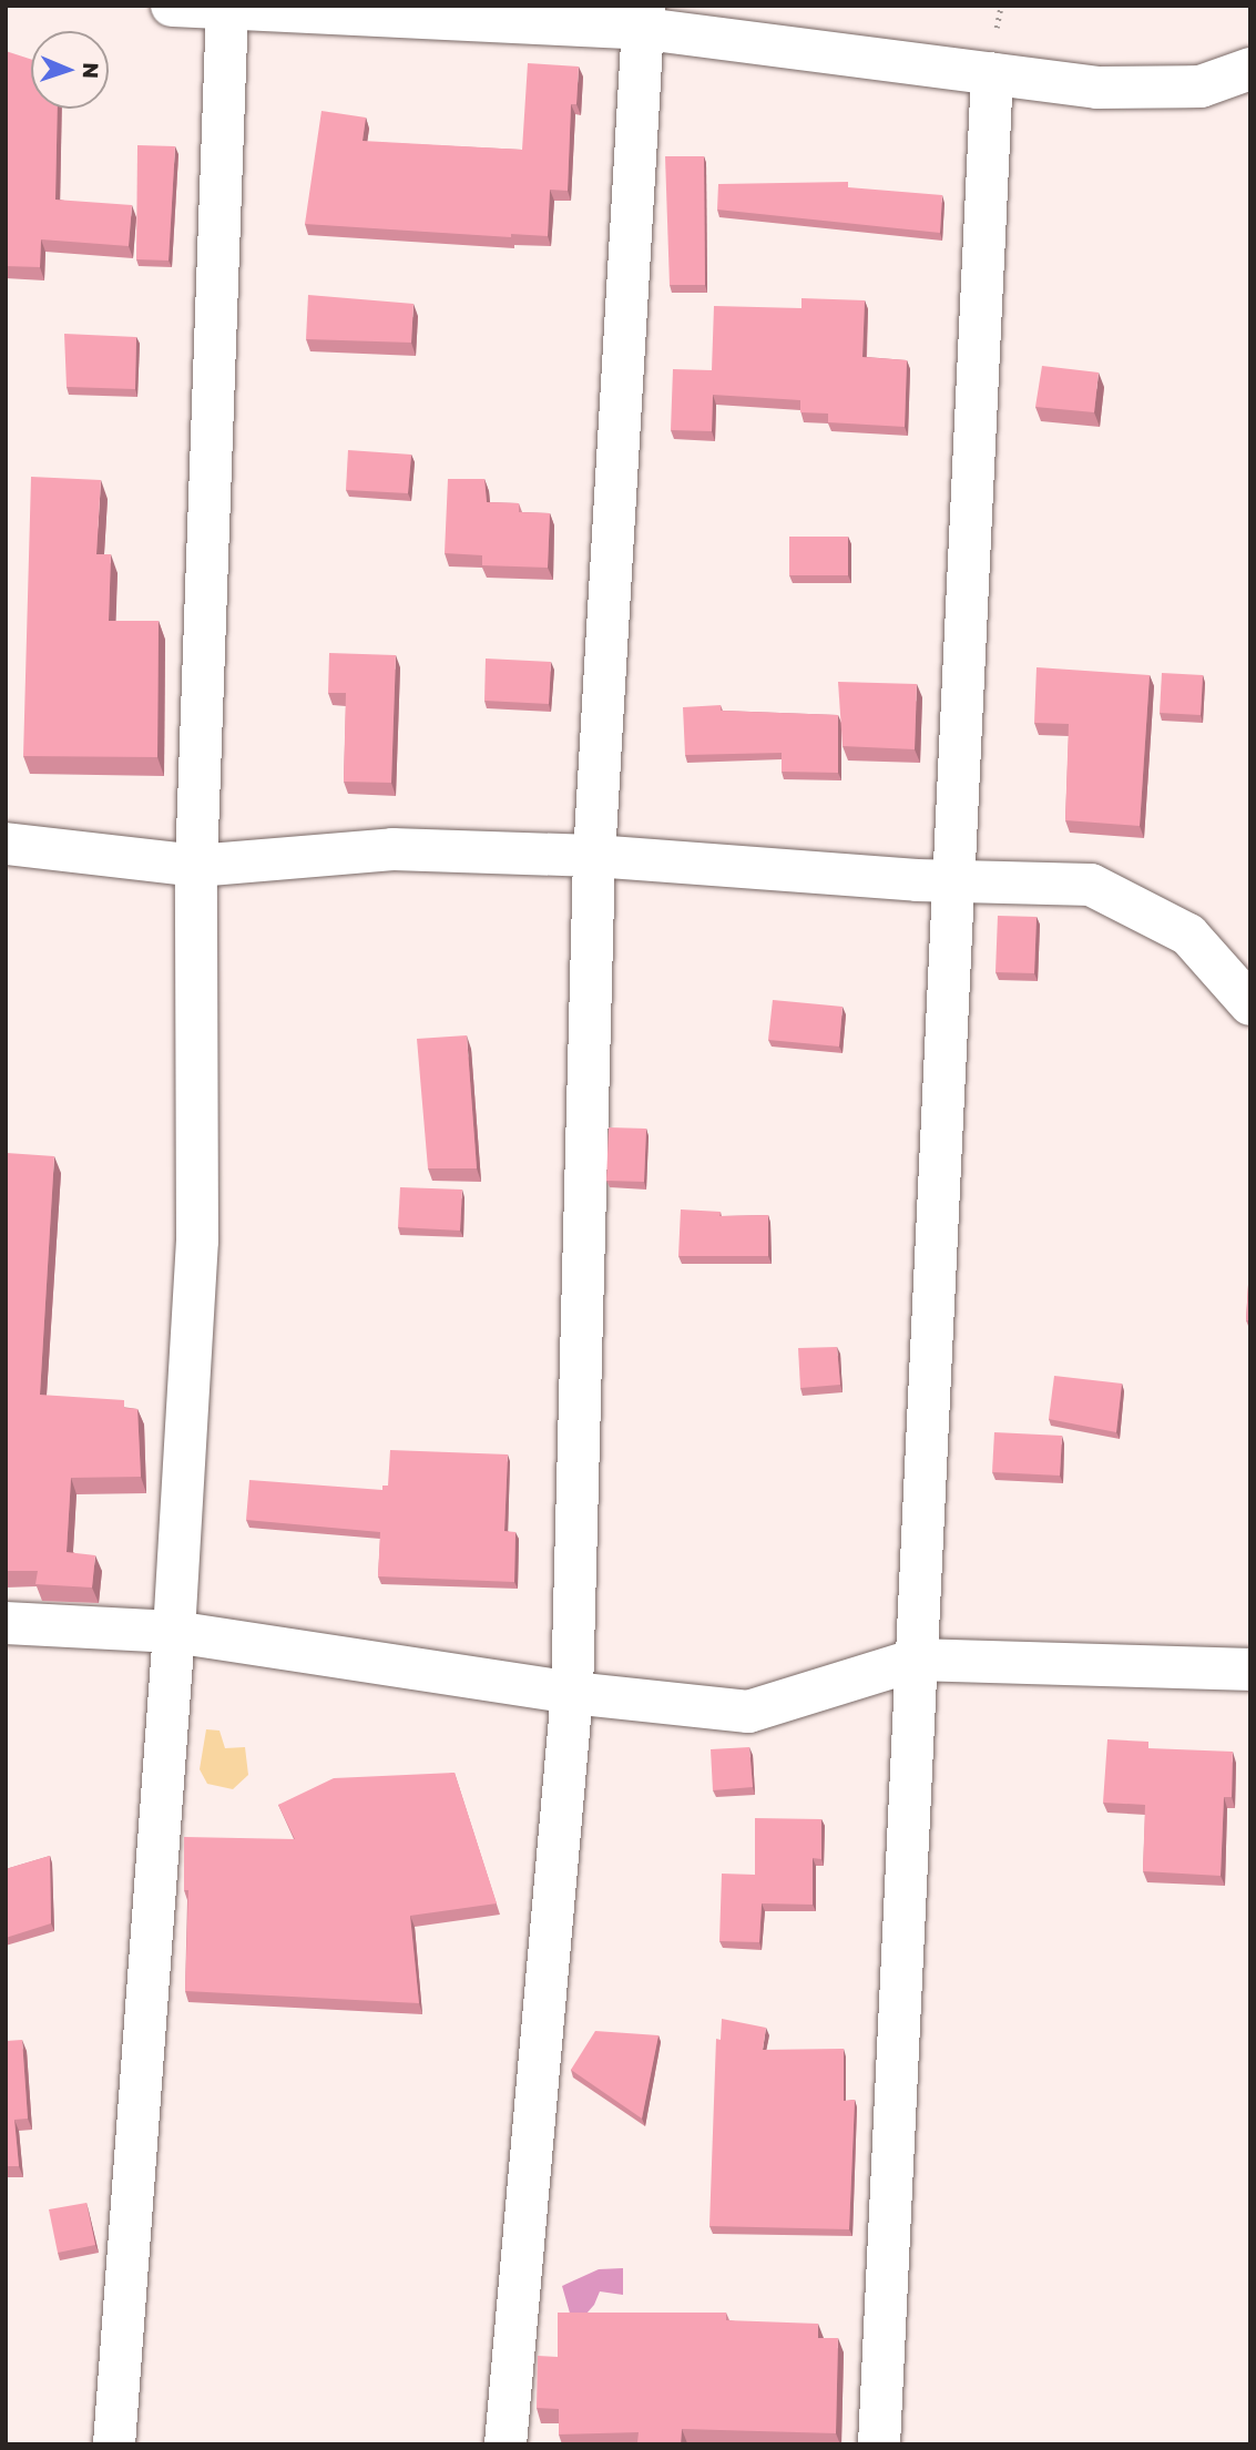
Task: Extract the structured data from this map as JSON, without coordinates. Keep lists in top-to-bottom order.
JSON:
{
  "north": "right"
}
